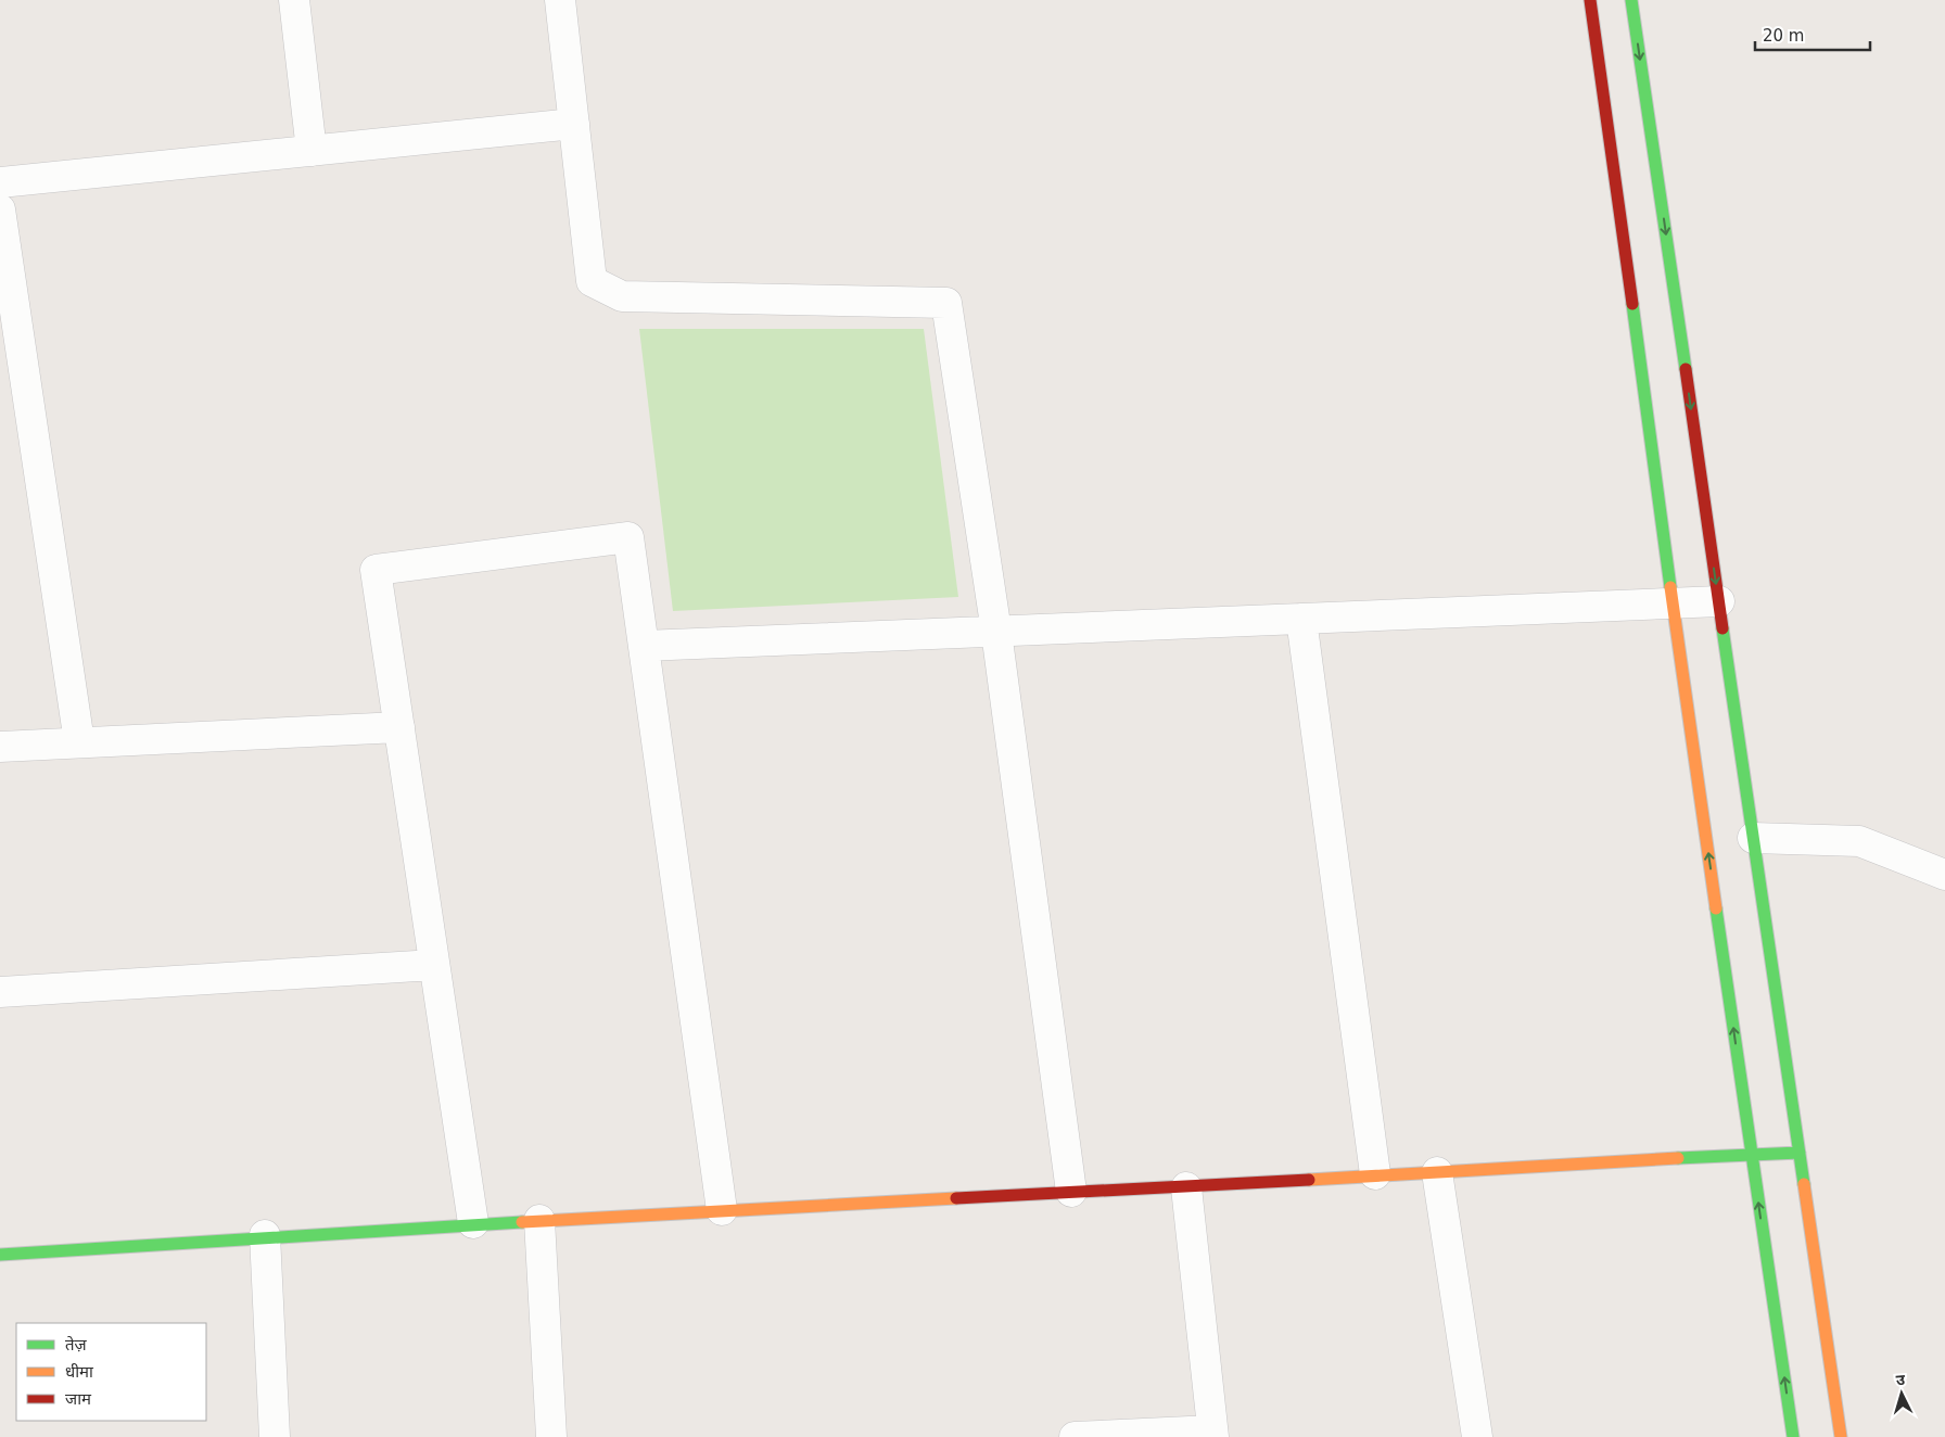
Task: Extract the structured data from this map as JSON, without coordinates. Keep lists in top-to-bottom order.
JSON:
{
  "legend": ["तेज़", "धीमा", "जाम"],
  "scale_bar": "20 m",
  "north": "top"
}
